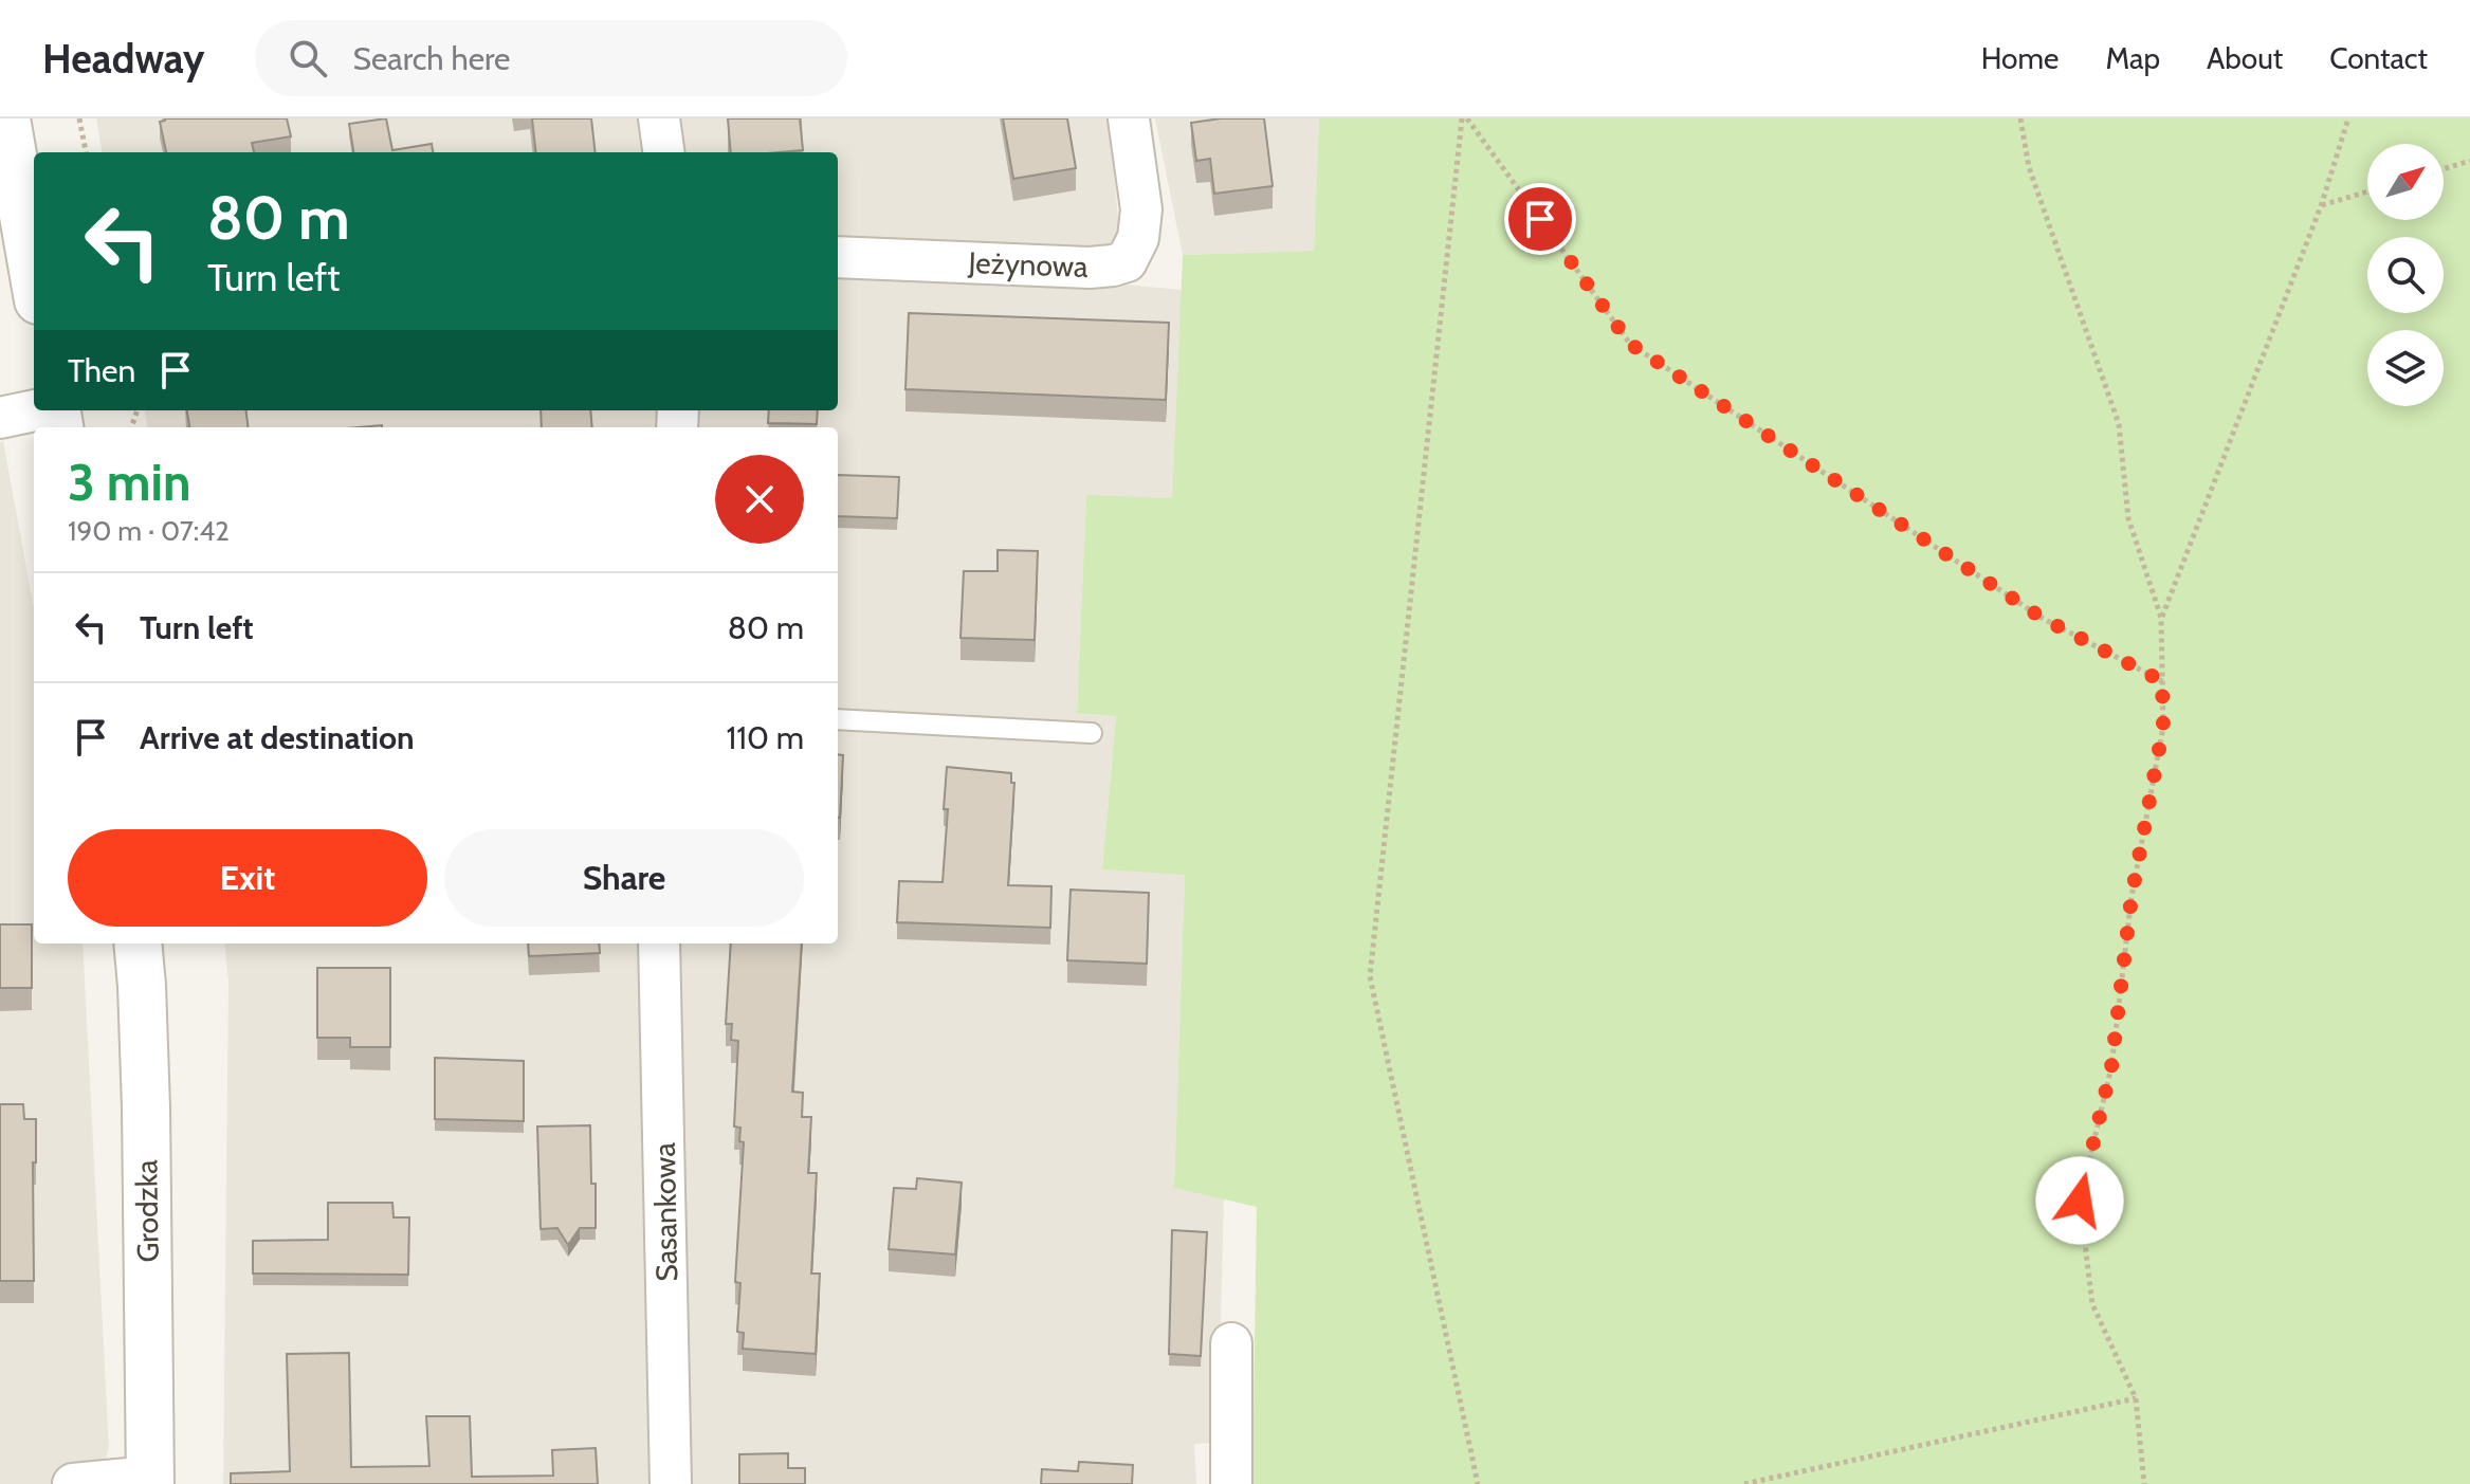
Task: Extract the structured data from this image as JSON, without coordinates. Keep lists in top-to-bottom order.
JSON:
{
  "streets": {
    "street": ["Jeżynowa", "Grodzka", "Sasankowa"]
  },
  "north": "top right",
  "page": {
    "header": "Headway",
    "search": "Search here",
    "nav": [
      "Home",
      "Map",
      "About",
      "Contact"
    ],
    "turn": ["80 m", "Turn left"],
    "then": "Then",
    "heading": ["3 min", "190 m · 07:42"],
    "list": [
      {
        "name": "Turn left",
        "value": "80 m"
      },
      {
        "name": "Arrive at destination",
        "value": "110 m"
      }
    ],
    "buttons": ["Exit", "Share"]
  }
}
